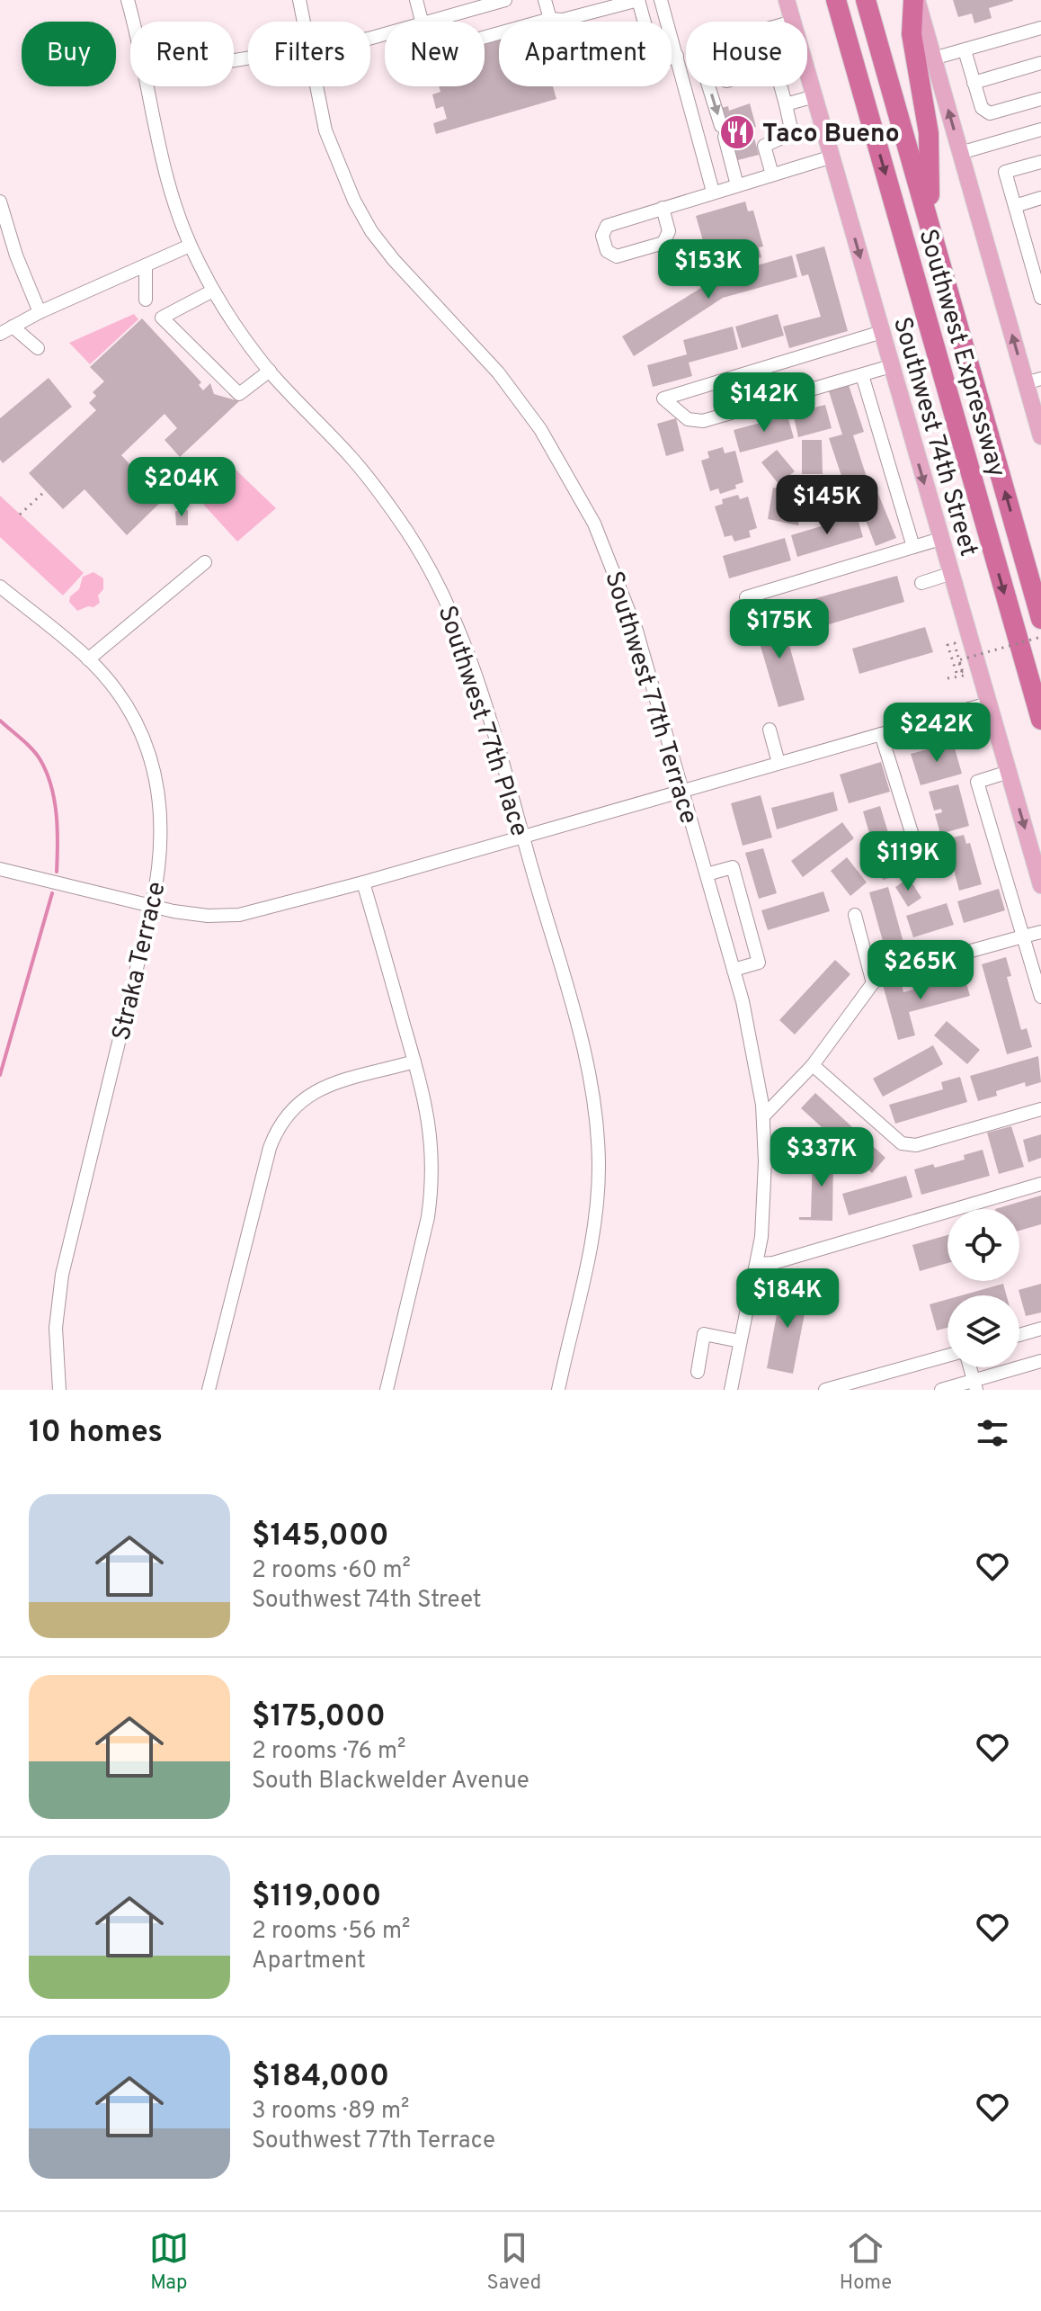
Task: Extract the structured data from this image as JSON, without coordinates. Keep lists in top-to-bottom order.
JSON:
{
  "streets": {
    "highway": ["Southwest Expressway"],
    "main road": ["Southwest 74th Street"],
    "street": ["Southwest 77th Terrace", "Southwest 77th Place", "Straka Terrace"]
  },
  "places": {
    "restaurant": ["Taco Bueno"]
  },
  "page": {
    "chip": [
      "Buy",
      "Rent",
      "Filters",
      "New",
      "Apartment",
      "House"
    ],
    "price": [
      "$153K",
      "$142K",
      "$204K",
      "$145K",
      "$175K",
      "$242K",
      "$119K",
      "$265K",
      "$337K",
      "$184K"
    ],
    "heading": "10 homes",
    "list": [
      {
        "name": "$145,000",
        "note": "2 rooms · 60 m² · Southwest 74th Street"
      },
      {
        "name": "$175,000",
        "note": "2 rooms · 76 m² · South Blackwelder Avenue"
      },
      {
        "name": "$119,000",
        "note": "2 rooms · 56 m² · Apartment"
      },
      {
        "name": "$184,000",
        "note": "3 rooms · 89 m² · Southwest 77th Terrace"
      }
    ],
    "tabs": ["Map", "Saved", "Home"]
  }
}
